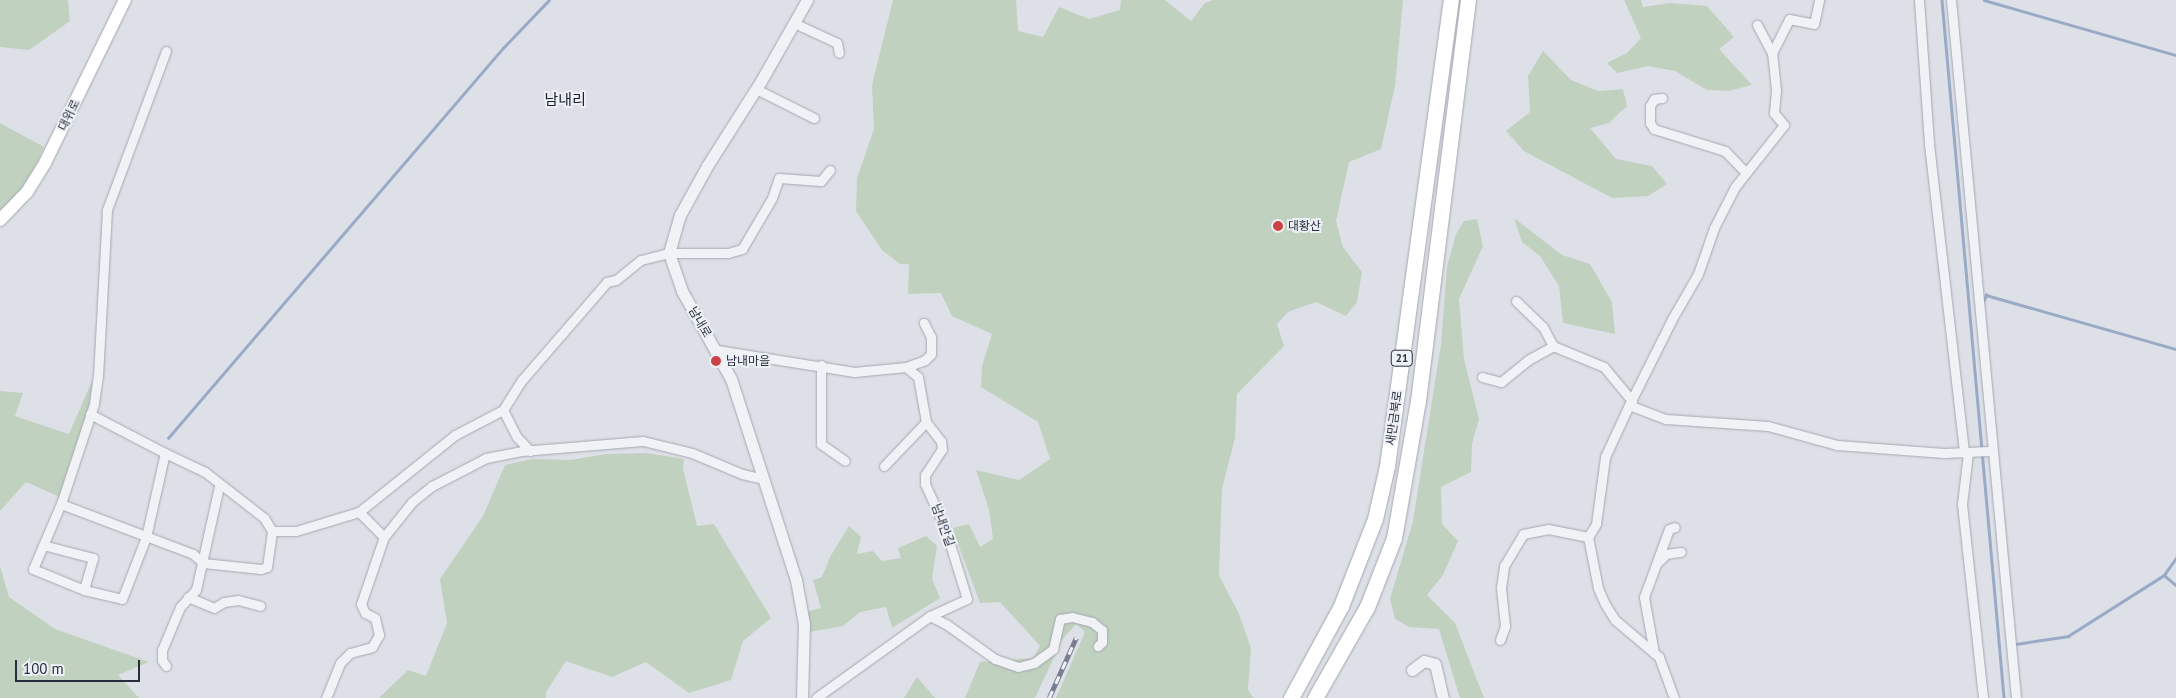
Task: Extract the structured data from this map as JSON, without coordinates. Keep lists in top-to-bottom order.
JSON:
{
  "streets": {
    "highway": ["21", "새만금북로"],
    "main road": ["대위로"],
    "street": ["남내로", "남내안길"]
  },
  "districts": ["남내리"],
  "places": ["대황산", "남내마을"],
  "scale_bar": "100 m"
}
